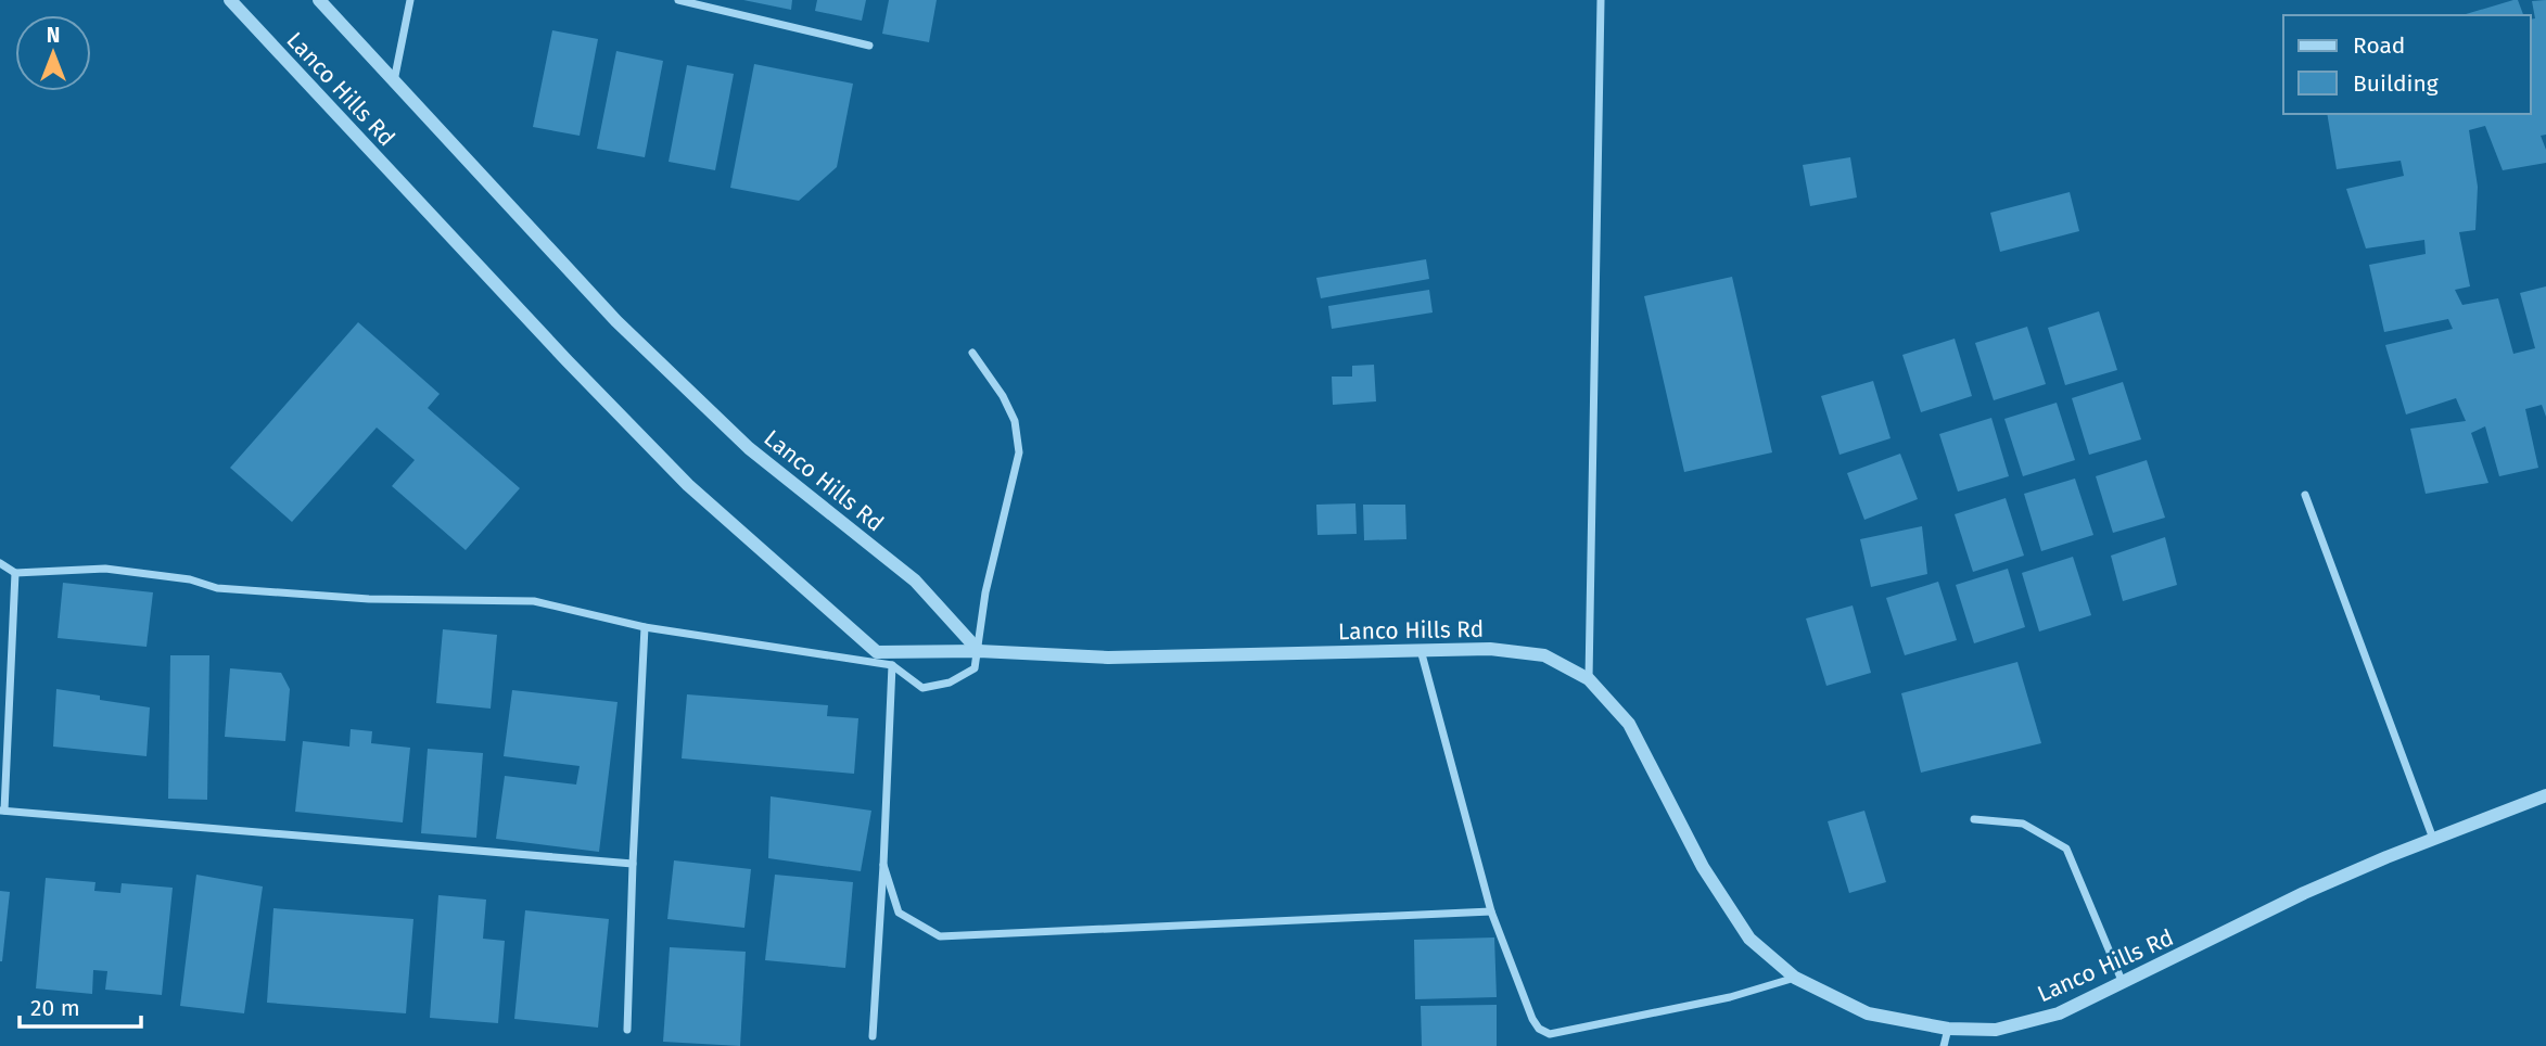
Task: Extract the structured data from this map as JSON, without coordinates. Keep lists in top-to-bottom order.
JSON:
{
  "streets": {
    "street": ["Lanco Hills Rd"]
  },
  "legend": ["Road", "Building"],
  "scale_bar": "20 m",
  "north": "top"
}
